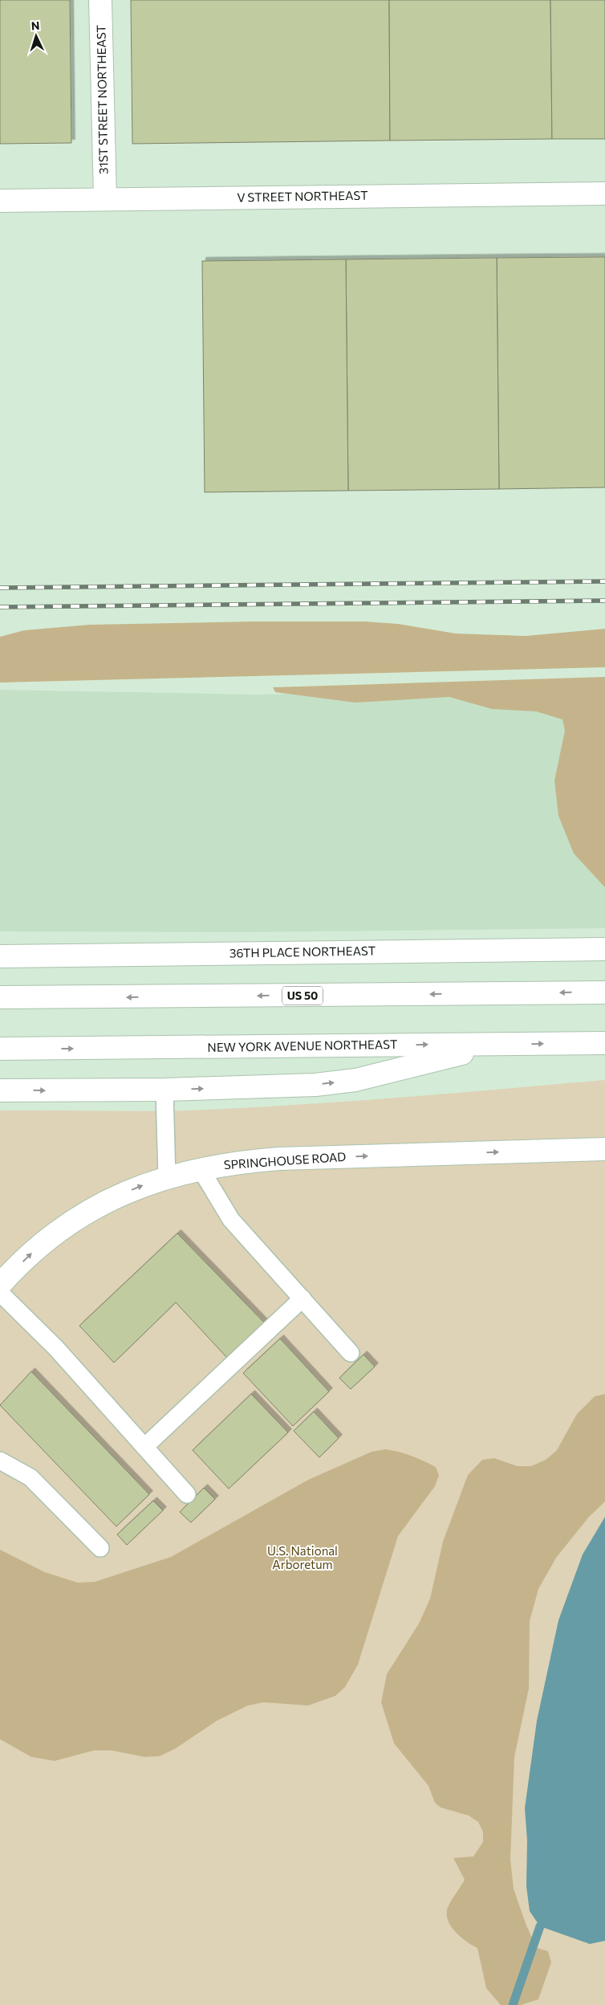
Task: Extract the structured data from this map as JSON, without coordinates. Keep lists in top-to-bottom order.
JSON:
{
  "streets": {
    "main road": [
      "31ST STREET NORTHEAST",
      "V STREET NORTHEAST",
      "36TH PLACE NORTHEAST",
      "US 50",
      "NEW YORK AVENUE NORTHEAST",
      "SPRINGHOUSE ROAD"
    ]
  },
  "crossings": [
    ["31ST STREET NORTHEAST", "V STREET NORTHEAST"]
  ],
  "parks": ["U.S. National Arboretum"],
  "north": "top"
}
